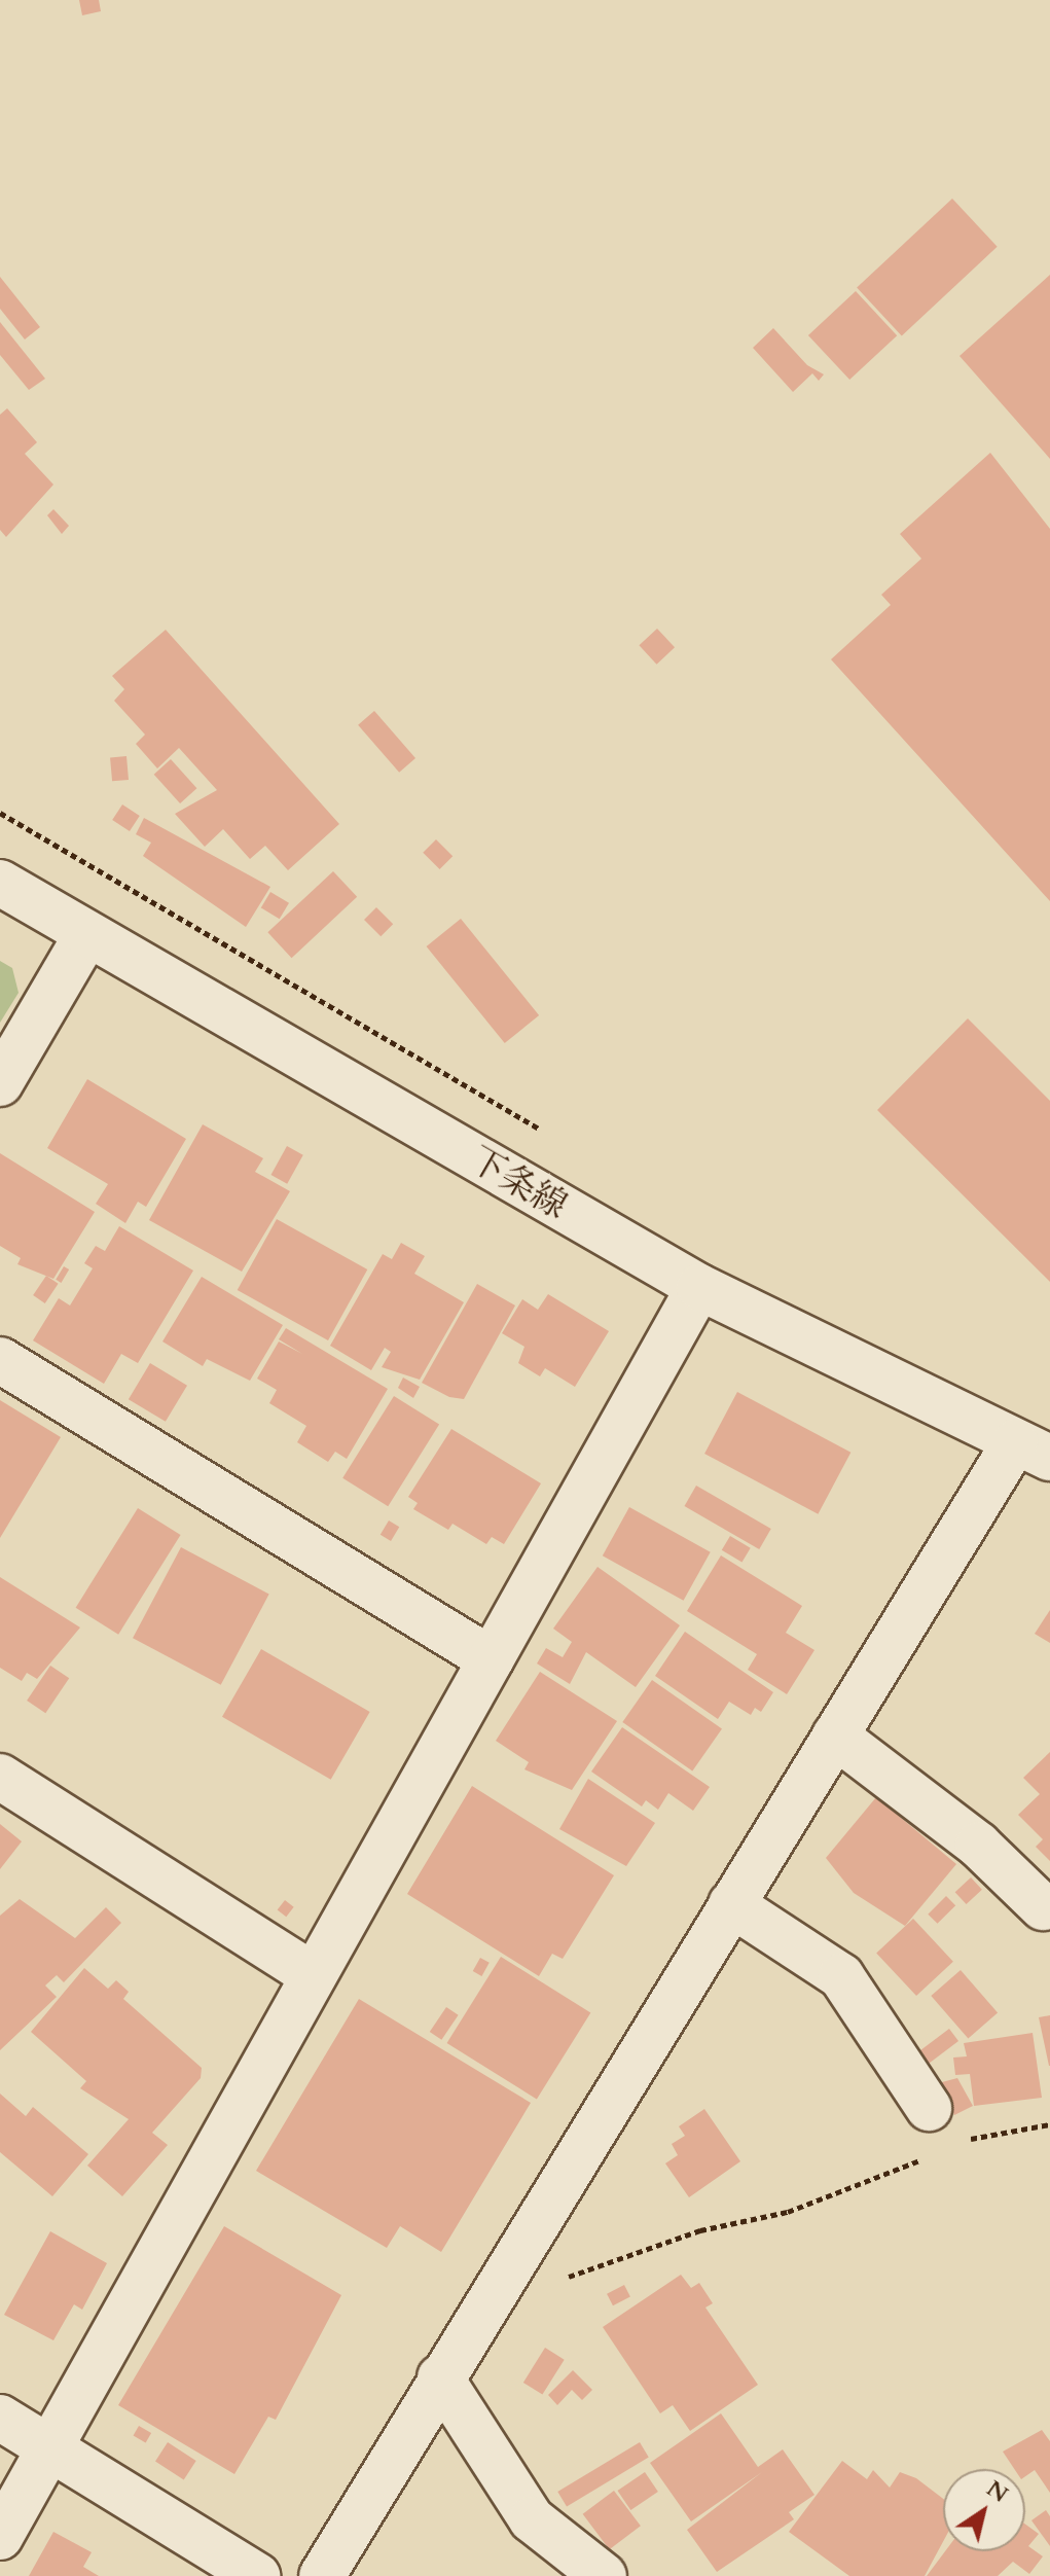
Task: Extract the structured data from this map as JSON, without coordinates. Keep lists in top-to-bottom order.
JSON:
{
  "streets": {
    "street": ["下条線"]
  },
  "north": "top right"
}
